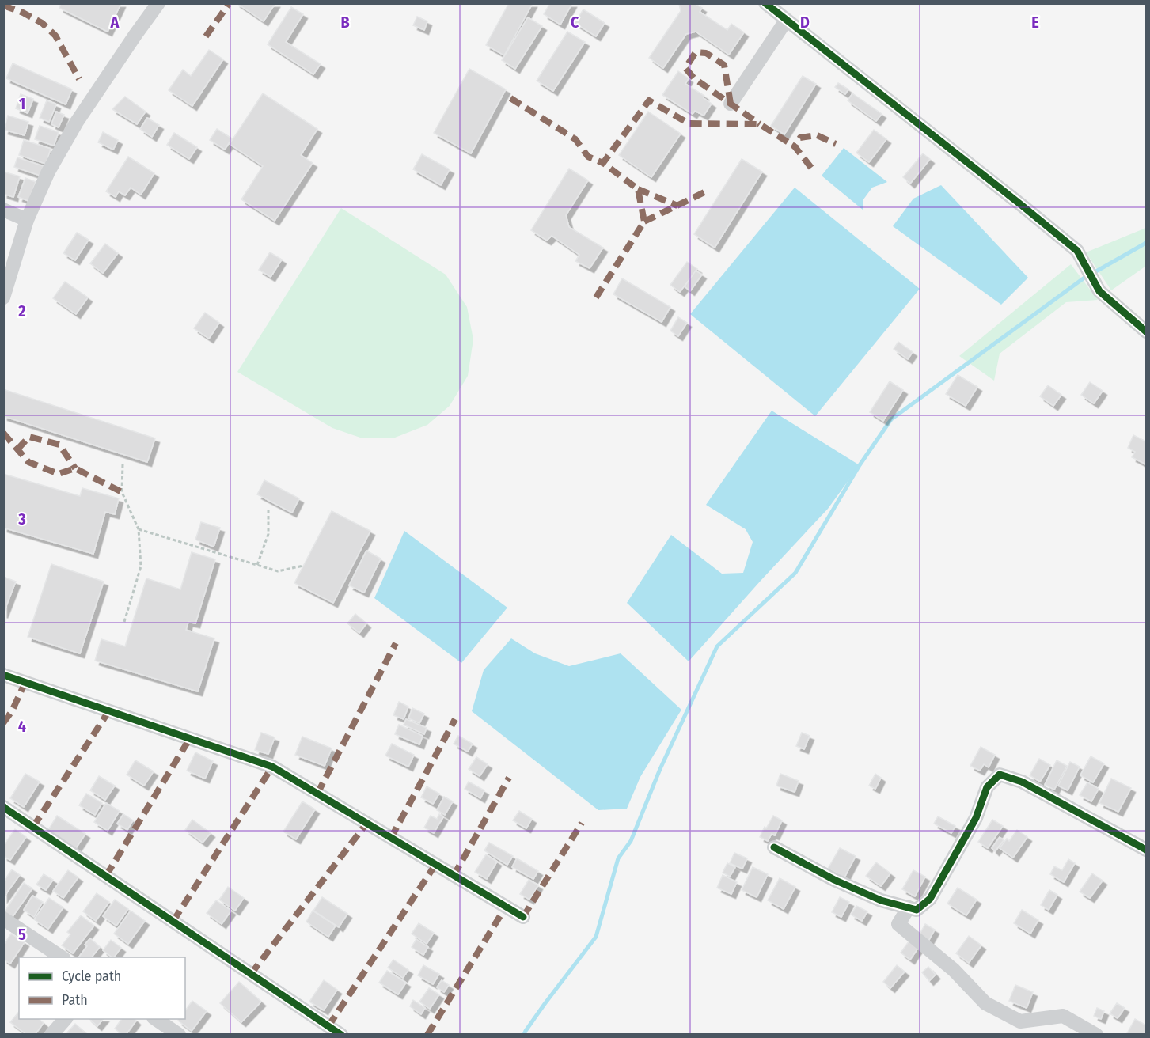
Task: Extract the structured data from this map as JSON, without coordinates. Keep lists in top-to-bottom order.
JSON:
{
  "legend": ["Cycle path", "Path"],
  "grid": {
    "columns": [
      "A",
      "B",
      "C",
      "D",
      "E"
    ],
    "rows": [
      "1",
      "2",
      "3",
      "4",
      "5"
    ]
  }
}
